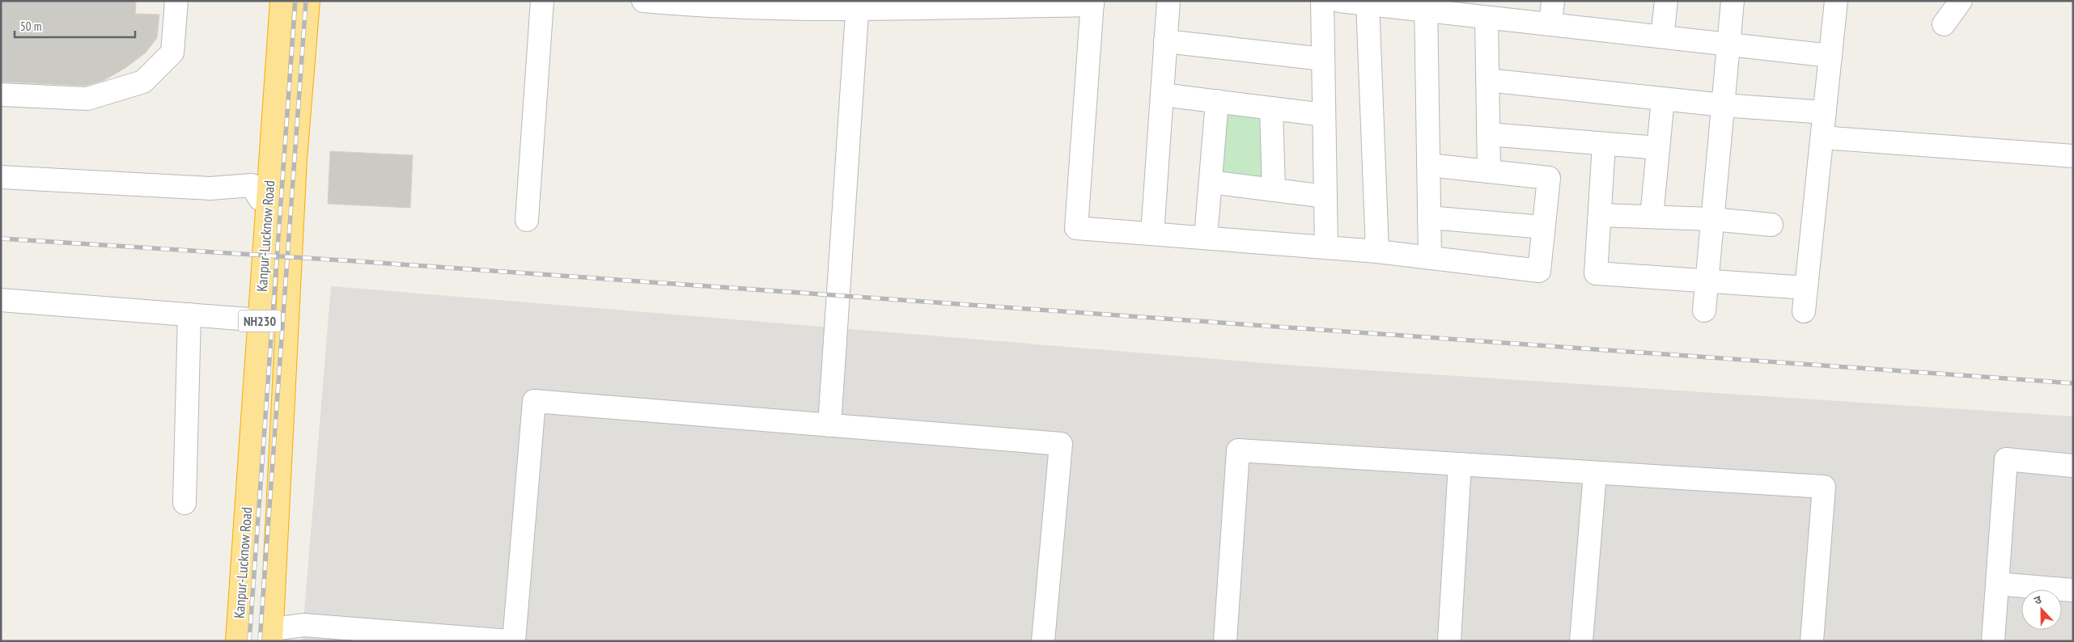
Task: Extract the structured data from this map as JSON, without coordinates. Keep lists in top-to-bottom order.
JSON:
{
  "streets": {
    "highway": ["Kanpur-Lucknow Road", "NH230"]
  },
  "scale_bar": "50 m",
  "north": "top"
}
